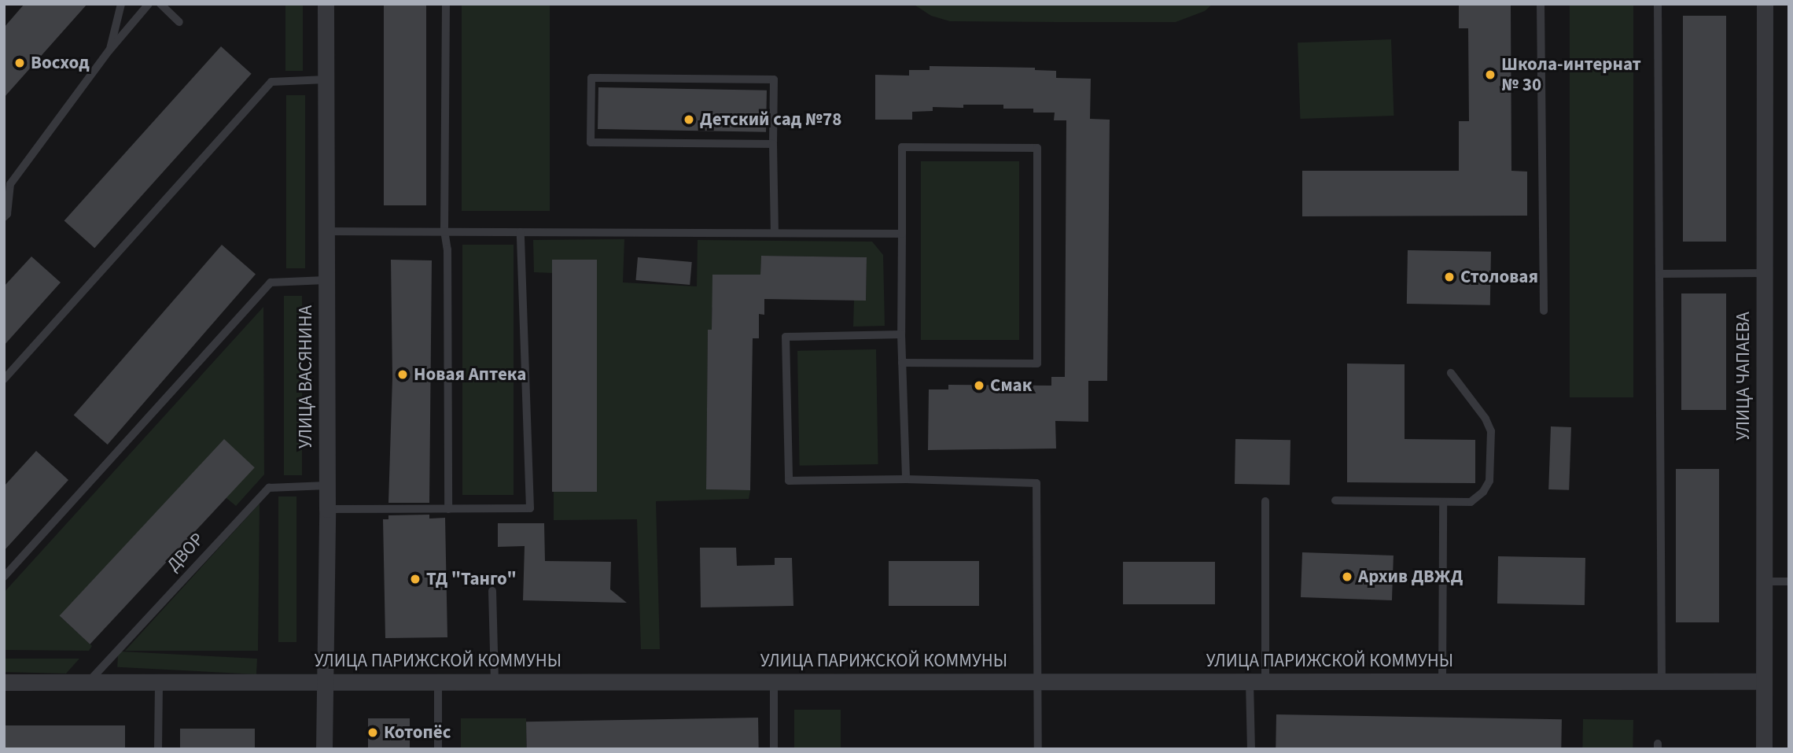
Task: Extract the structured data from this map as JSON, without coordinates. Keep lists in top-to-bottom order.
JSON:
{
  "streets": {
    "street": ["УЛИЦА ЧАПАЕВА", "УЛИЦА ВАСЯНИНА", "УЛИЦА ПАРИЖСКОЙ КОММУНЫ"],
    "lane": ["ДВОР"]
  },
  "crossings": [
    ["УЛИЦА ЧАПАЕВА", "УЛИЦА ПАРИЖСКОЙ КОММУНЫ"],
    ["УЛИЦА ВАСЯНИНА", "ДВОР"],
    ["УЛИЦА ВАСЯНИНА", "УЛИЦА ПАРИЖСКОЙ КОММУНЫ"],
    ["ДВОР", "УЛИЦА ПАРИЖСКОЙ КОММУНЫ"]
  ],
  "places": [
    "Восход",
    "Школа-интернат № 30",
    "Детский сад №78",
    "Столовая",
    "Новая Аптека",
    "Смак",
    "Архив ДВЖД",
    "ТД \"Танго\"",
    "Котопёс"
  ]
}
